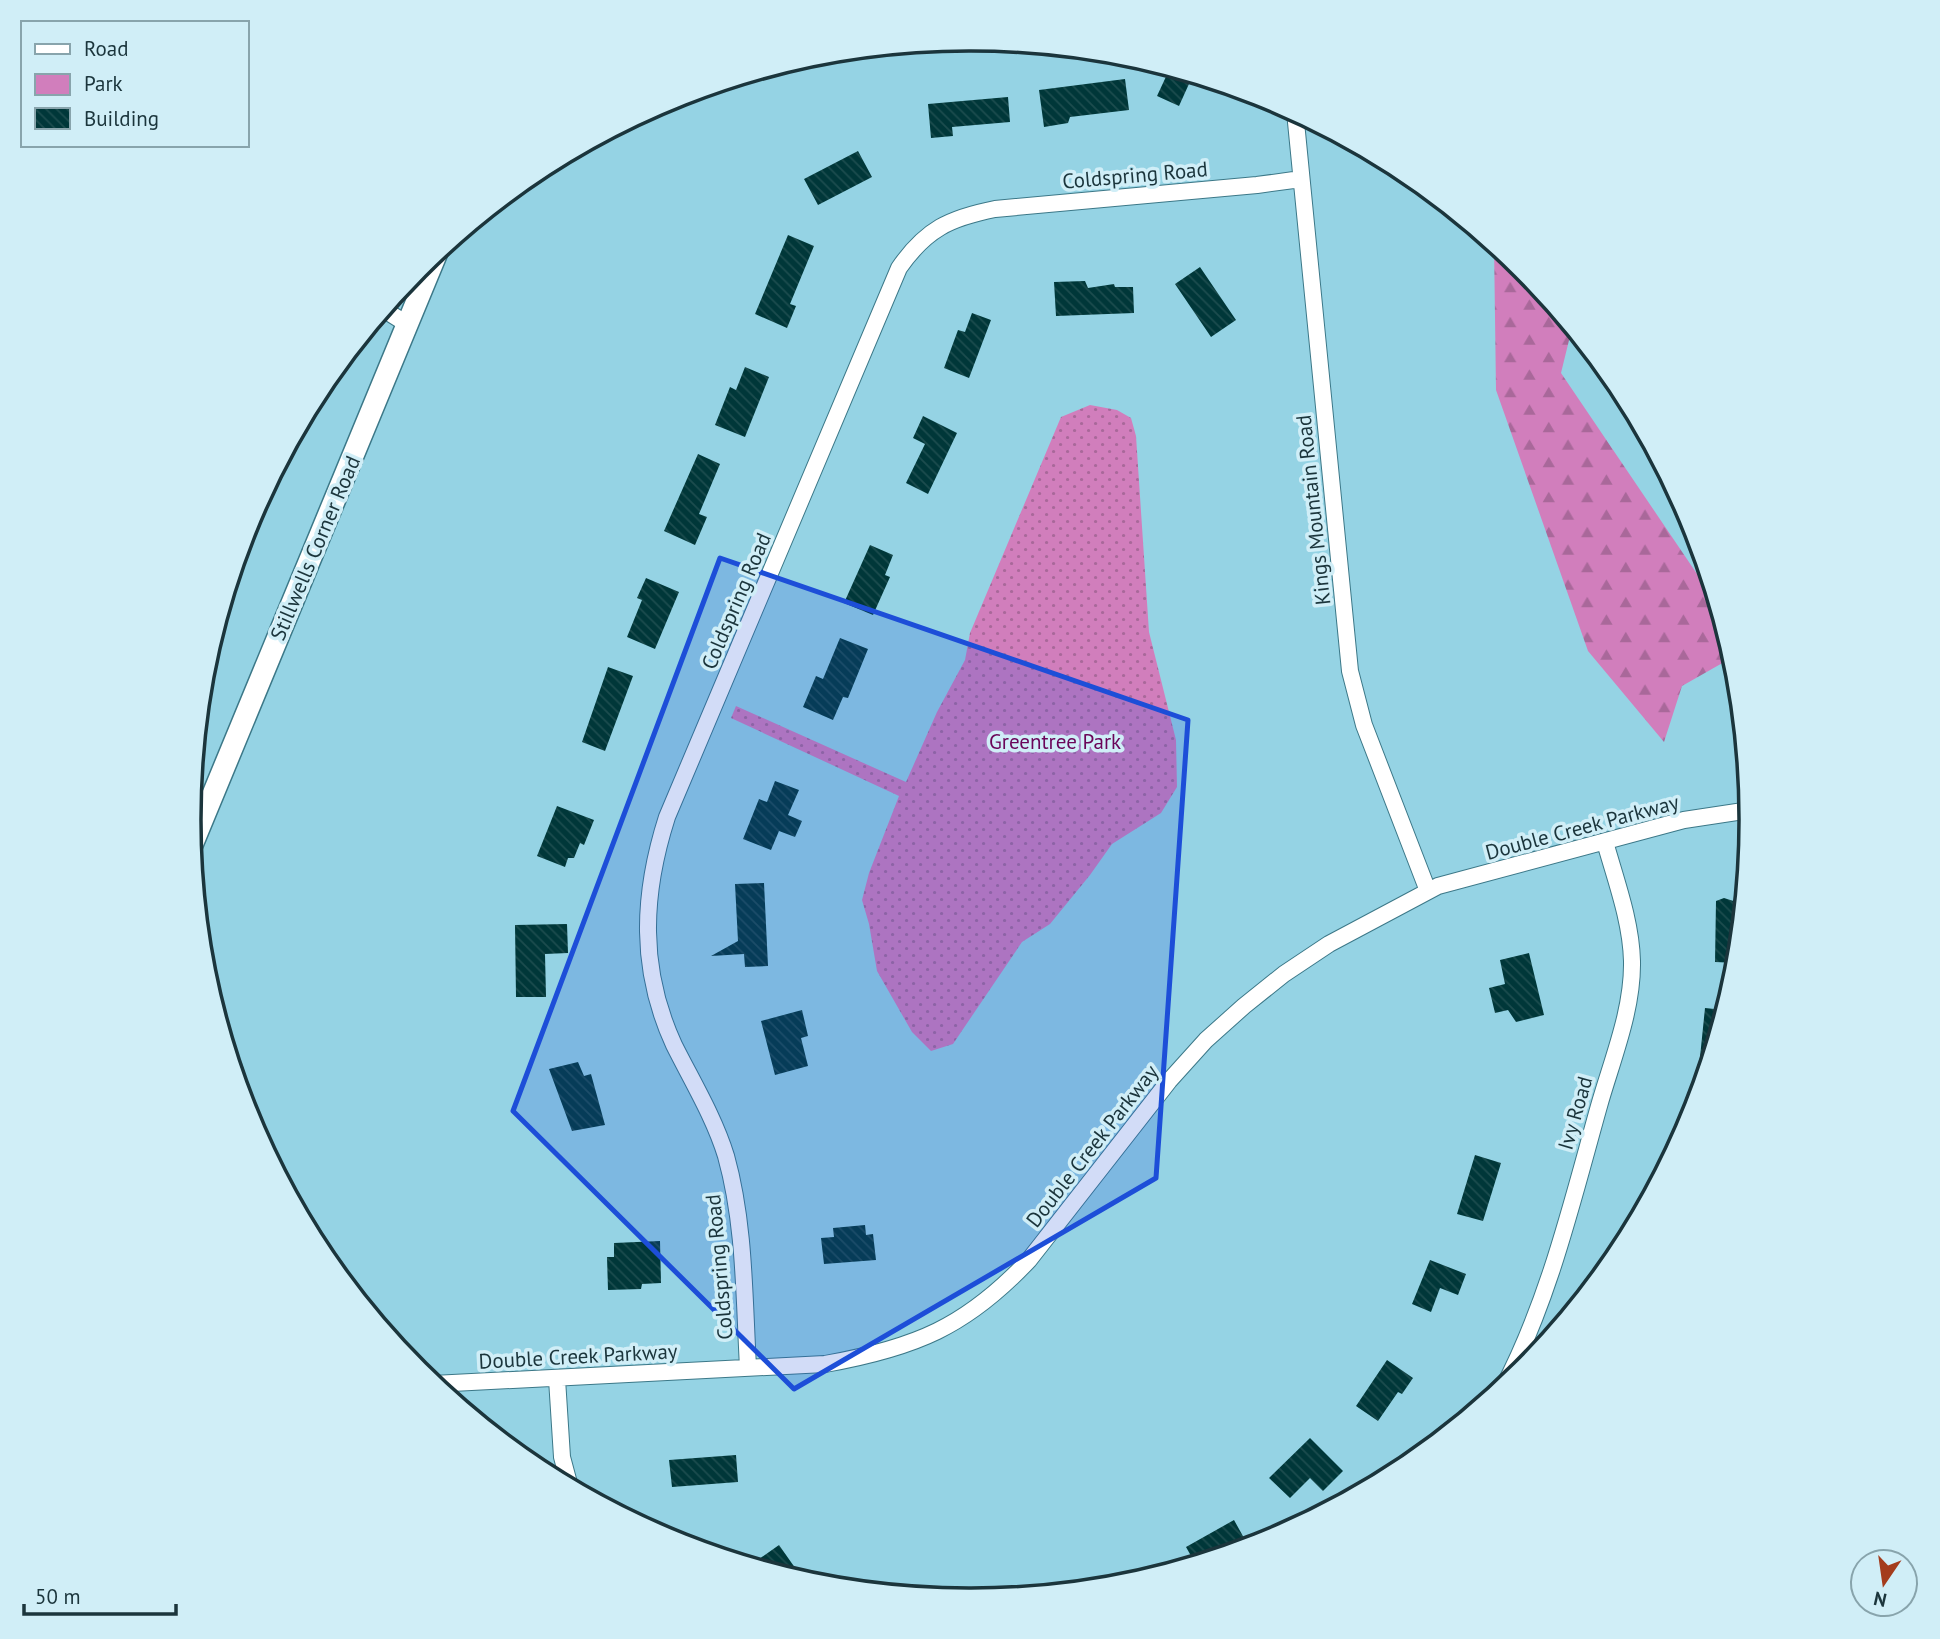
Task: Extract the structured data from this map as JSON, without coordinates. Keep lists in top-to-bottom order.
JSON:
{
  "streets": {
    "street": [
      "Coldspring Road",
      "Kings Mountain Road",
      "Stillwells Corner Road",
      "Double Creek Parkway",
      "Ivy Road"
    ]
  },
  "crossings": [
    ["Coldspring Road", "Kings Mountain Road"],
    ["Coldspring Road", "Double Creek Parkway"],
    ["Kings Mountain Road", "Double Creek Parkway"],
    ["Double Creek Parkway", "Ivy Road"]
  ],
  "parks": ["Greentree Park"],
  "legend": ["Road", "Park", "Building"],
  "scale_bar": "50 m",
  "north": "bottom"
}
